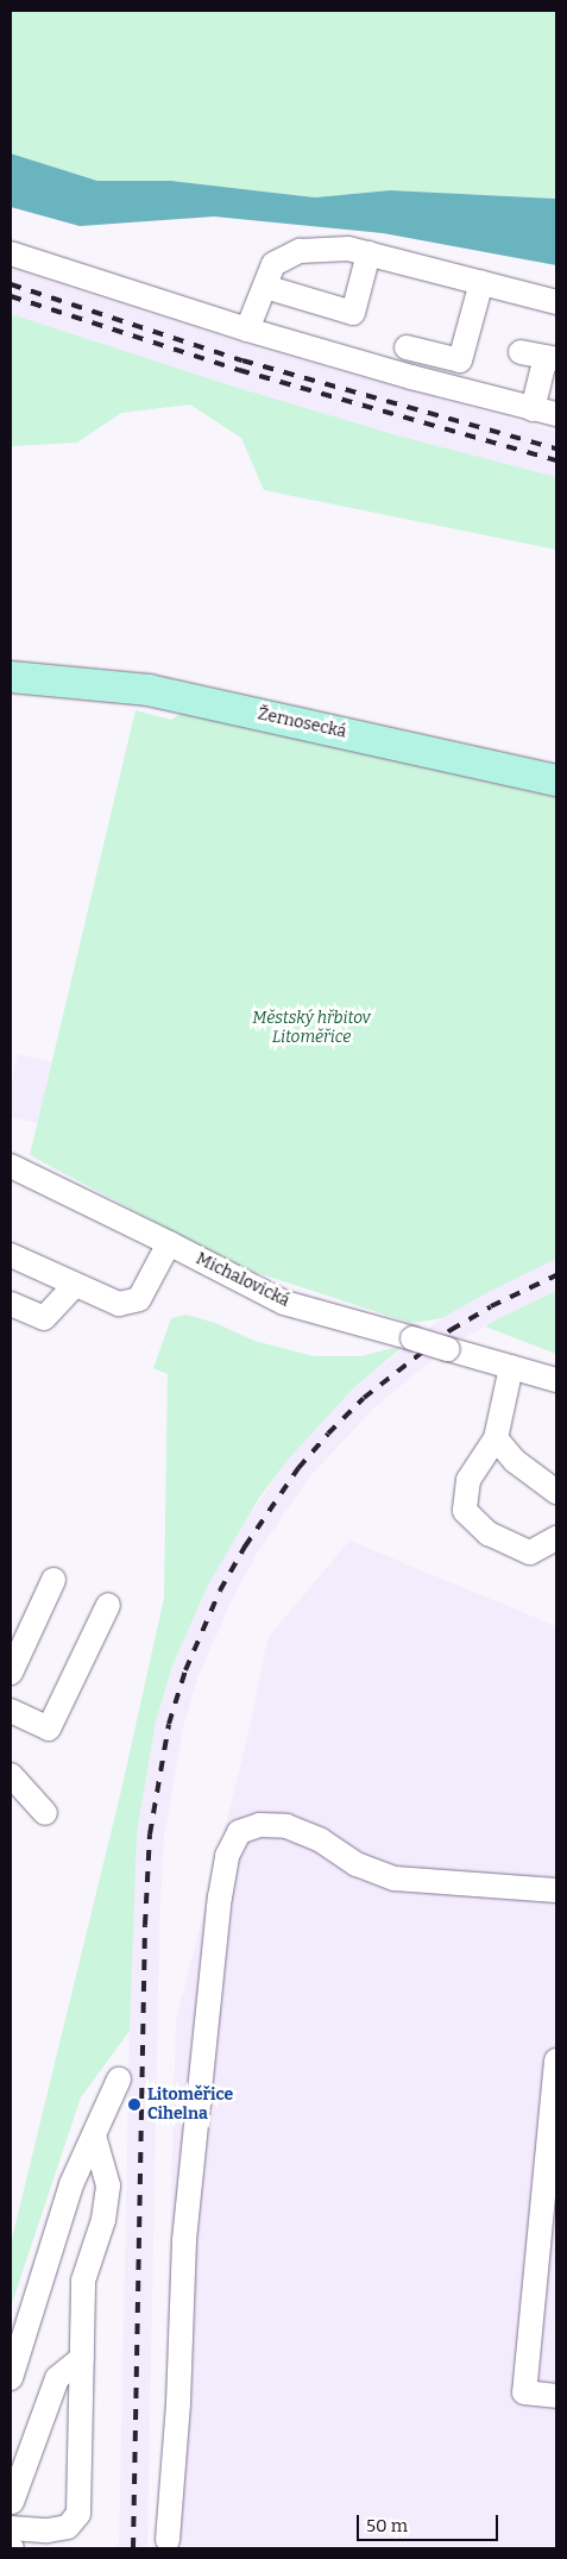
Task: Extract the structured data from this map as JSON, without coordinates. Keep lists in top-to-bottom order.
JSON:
{
  "streets": {
    "main road": ["Žernosecká"],
    "street": ["Michalovická"]
  },
  "parks": ["Městský hřbitov Litoměřice"],
  "places": ["Litoměřice Cihelna"],
  "scale_bar": "50 m"
}
